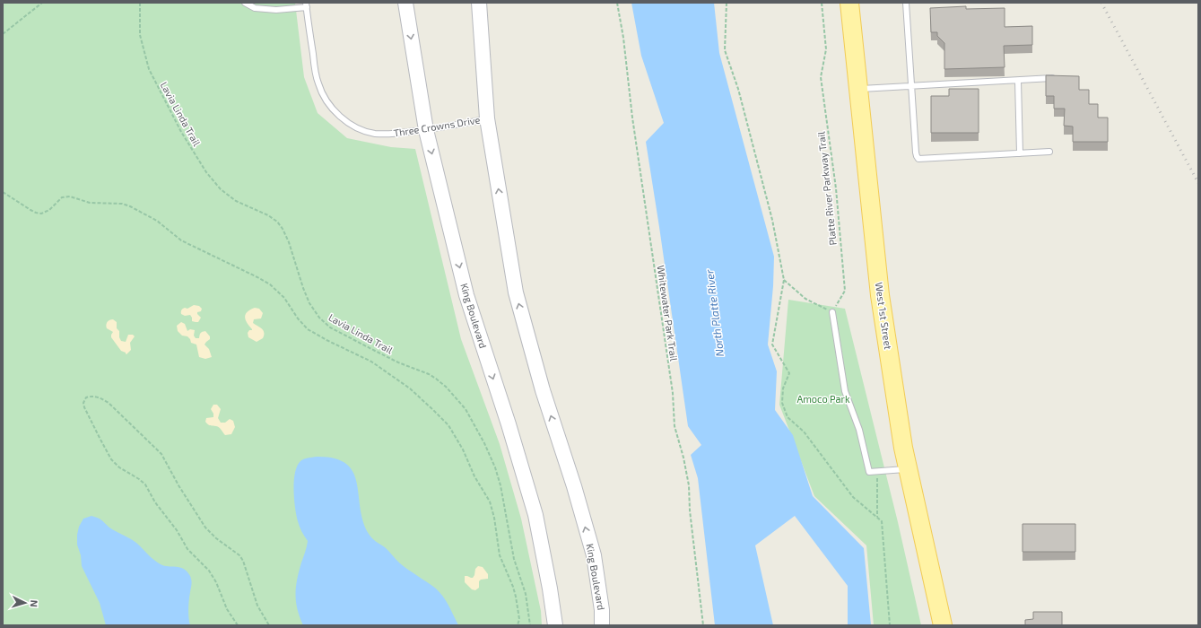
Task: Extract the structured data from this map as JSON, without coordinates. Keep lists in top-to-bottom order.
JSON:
{
  "streets": {
    "main road": ["West 1st Street"],
    "street": ["King Boulevard"],
    "lane": ["Three Crowns Drive"],
    "path": ["Lavia Linda Trail", "Platte River Parkway Trail", "Whitewater Park Trail"]
  },
  "crossings": [
    ["Three Crowns Drive", "King Boulevard"]
  ],
  "water": ["North Platte River"],
  "parks": ["Amoco Park"],
  "north": "right"
}
